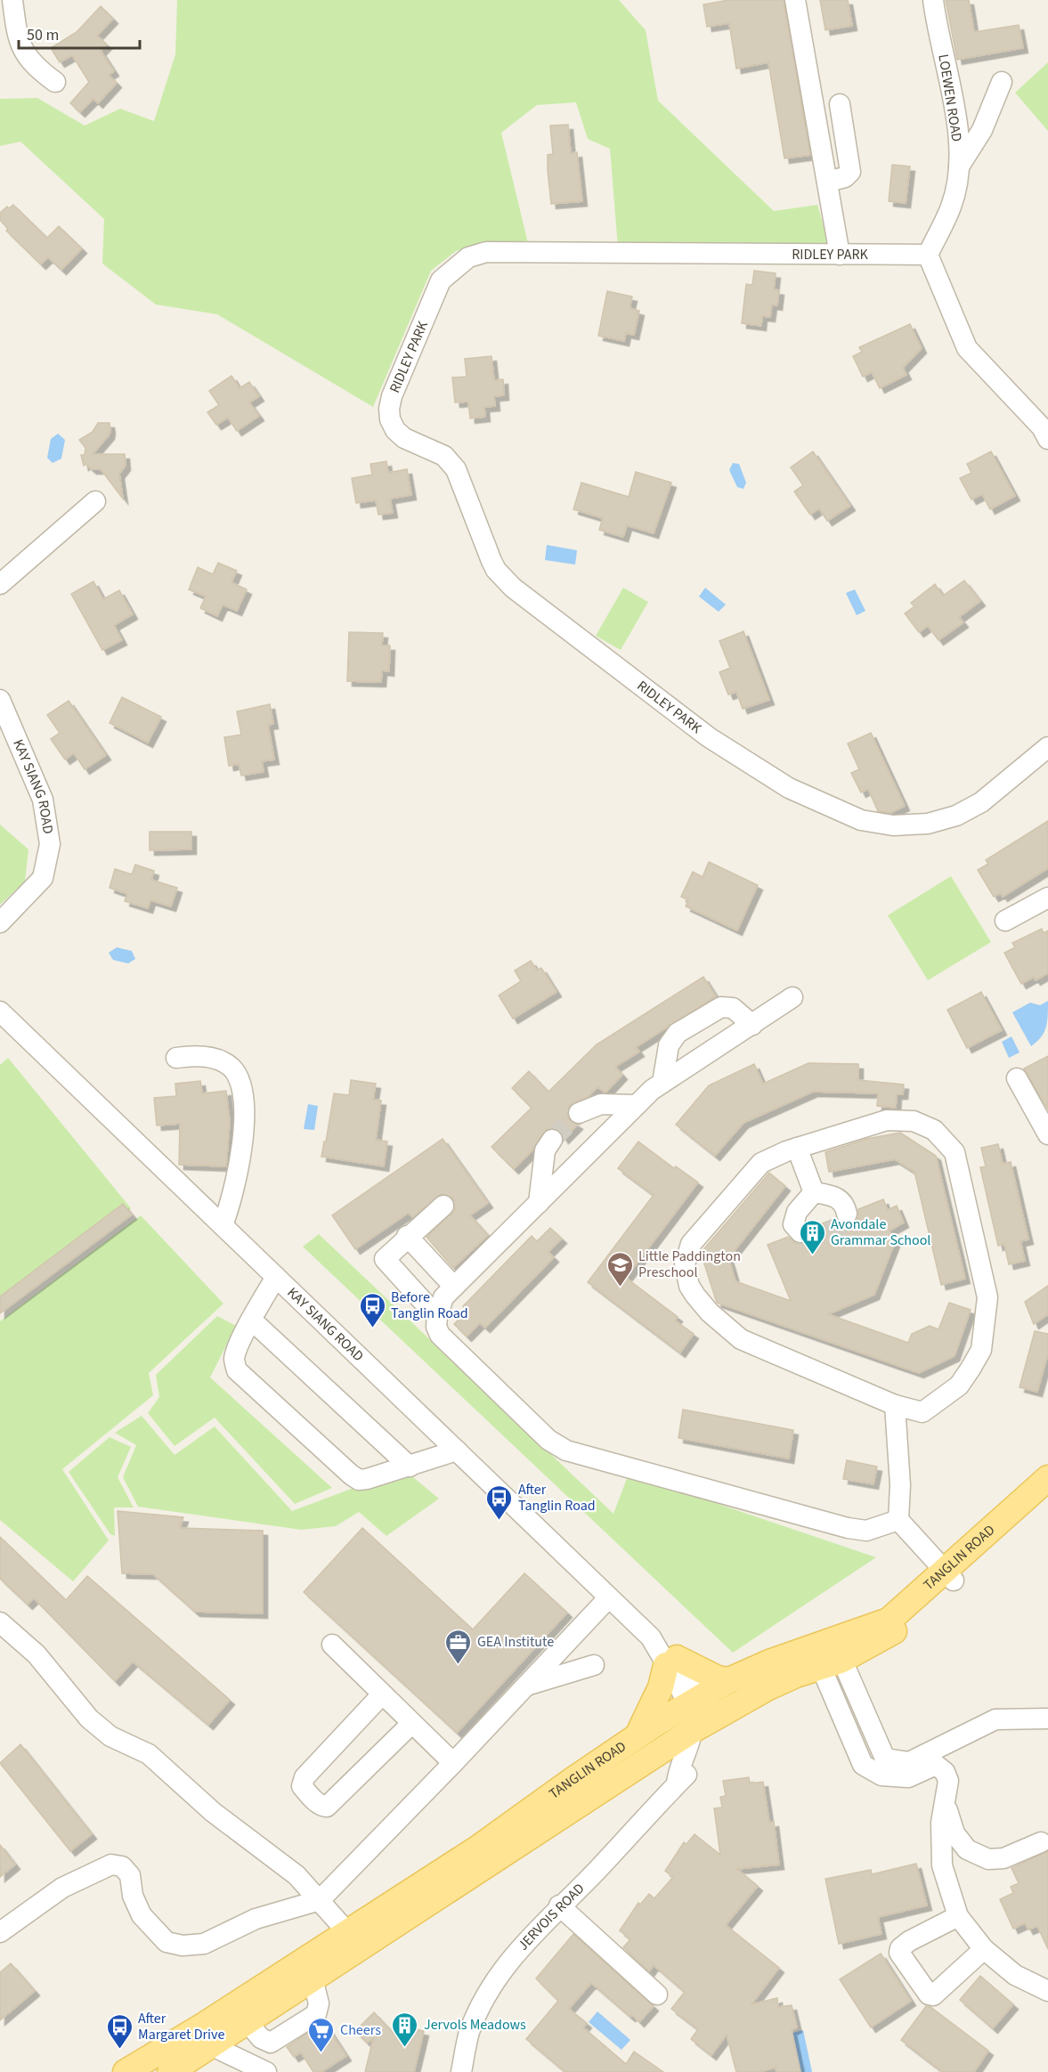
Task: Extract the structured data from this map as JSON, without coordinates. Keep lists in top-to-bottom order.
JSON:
{
  "streets": {
    "main road": ["TANGLIN ROAD"],
    "street": [
      "LOEWEN ROAD",
      "RIDLEY PARK",
      "KAY SIANG ROAD",
      "JERVOIS ROAD"
    ]
  },
  "crossings": [
    ["LOEWEN ROAD", "RIDLEY PARK"],
    ["KAY SIANG ROAD", "TANGLIN ROAD"],
    ["KAY SIANG ROAD", "JERVOIS ROAD"],
    ["TANGLIN ROAD", "JERVOIS ROAD"]
  ],
  "places": {
    "building": ["Avondale Grammar School", "Jervols Meadows"],
    "school or university": ["Little Paddington Preschool"],
    "bus stop": ["Before Tanglin Road", "After Tanglin Road", "After Margaret Drive"],
    "office": ["GEA Institute"],
    "supermarket": ["Cheers"]
  },
  "scale_bar": "50 m"
}
